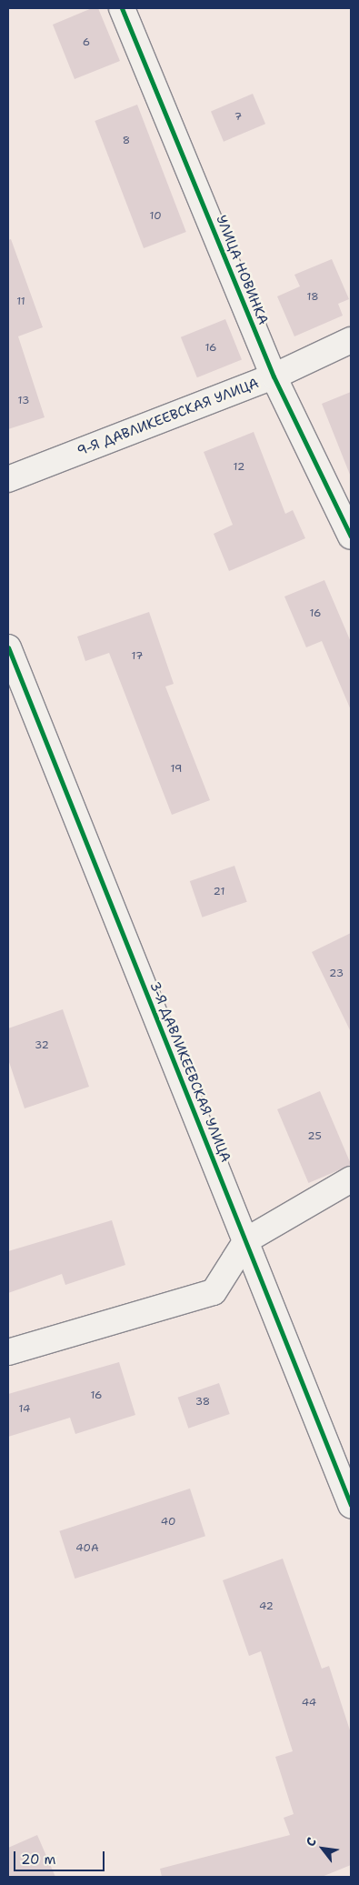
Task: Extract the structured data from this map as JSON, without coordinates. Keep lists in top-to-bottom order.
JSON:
{
  "streets": {
    "street": ["УЛИЦА НОВИНКА", "9-Я ДАВЛИКЕЕВСКАЯ УЛИЦА", "3-Я ДАВЛИКЕЕВСКАЯ УЛИЦА"]
  },
  "crossings": [
    ["УЛИЦА НОВИНКА", "9-Я ДАВЛИКЕЕВСКАЯ УЛИЦА"]
  ],
  "house_numbers": [
    "6",
    "7",
    "8",
    "10",
    "18",
    "11",
    "16",
    "13",
    "12",
    "16",
    "17",
    "19",
    "21",
    "23",
    "32",
    "25",
    "16",
    "38",
    "14",
    "40",
    "40А",
    "42",
    "44"
  ],
  "scale_bar": "20 m",
  "north": "top left"
}
